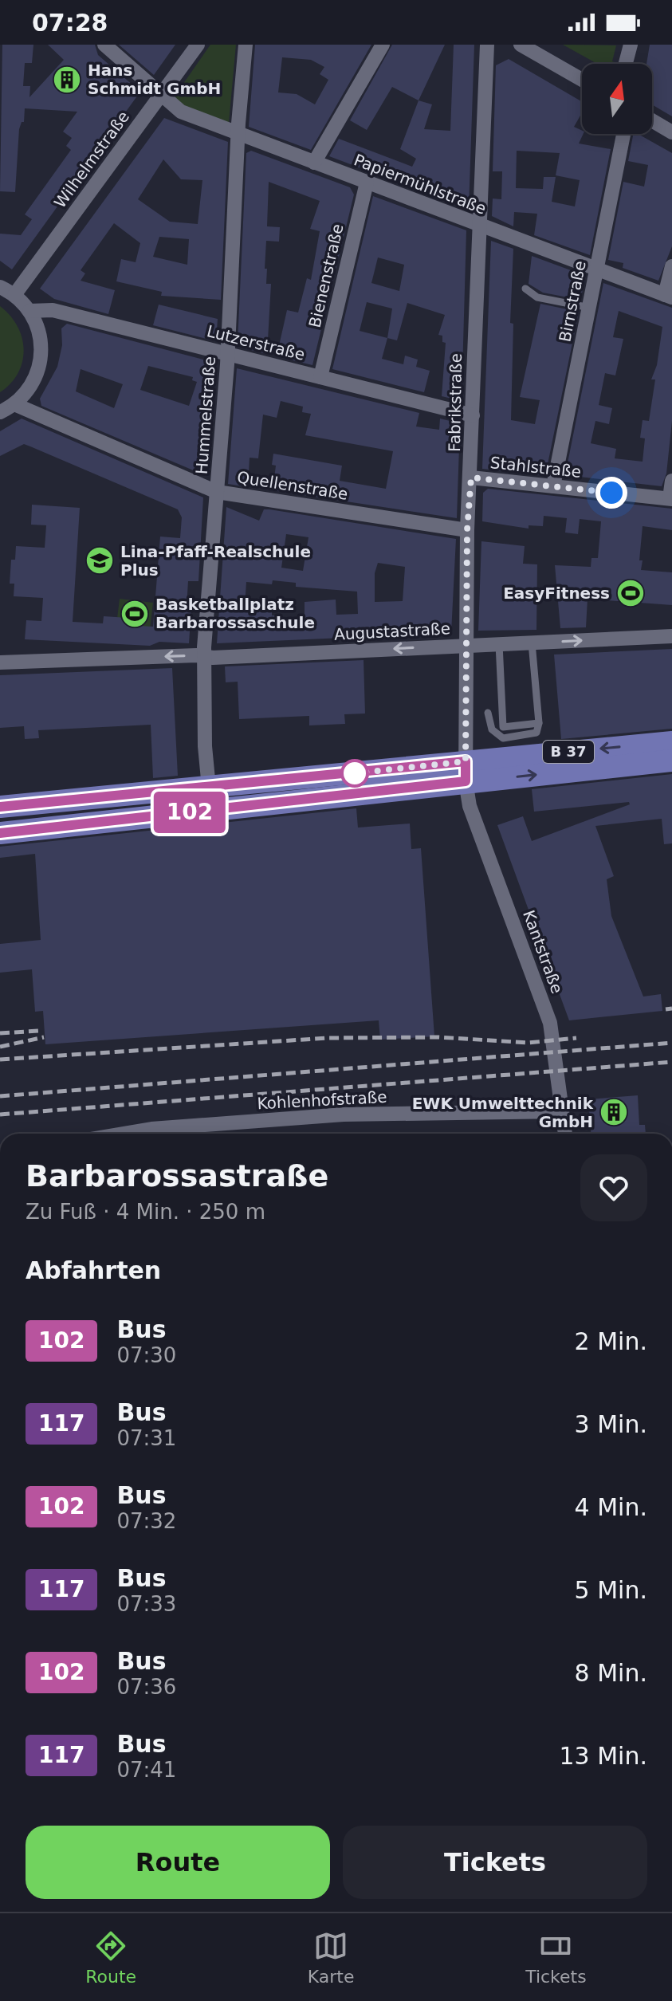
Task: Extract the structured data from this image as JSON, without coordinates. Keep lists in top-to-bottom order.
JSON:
{
  "streets": {
    "main road": ["B 37"],
    "street": [
      "Wilhelmstraße",
      "Papiermühlstraße",
      "Bienenstraße",
      "Birnstraße",
      "Lutzerstraße",
      "Fabrikstraße",
      "Hummelstraße",
      "Stahlstraße",
      "Quellenstraße",
      "Augustastraße",
      "Kantstraße",
      "Kohlenhofstraße"
    ]
  },
  "crossings": [
    ["Wilhelmstraße", "Papiermühlstraße"],
    ["Papiermühlstraße", "Bienenstraße"],
    ["Papiermühlstraße", "Birnstraße"],
    ["Papiermühlstraße", "Fabrikstraße"],
    ["Papiermühlstraße", "Hummelstraße"],
    ["Bienenstraße", "Lutzerstraße"],
    ["Birnstraße", "Stahlstraße"],
    ["Lutzerstraße", "Fabrikstraße"],
    ["Lutzerstraße", "Hummelstraße"],
    ["Fabrikstraße", "Stahlstraße"],
    ["Fabrikstraße", "Quellenstraße"],
    ["Fabrikstraße", "Augustastraße"],
    ["Fabrikstraße", "B 37"],
    ["Fabrikstraße", "Kantstraße"],
    ["Hummelstraße", "Quellenstraße"],
    ["Hummelstraße", "Augustastraße"],
    ["Hummelstraße", "B 37"],
    ["B 37", "Kantstraße"],
    ["Kantstraße", "Kohlenhofstraße"]
  ],
  "places": {
    "building": ["Hans Schmidt GmbH", "EWK Umwelttechnik GmbH"],
    "school or university": ["Lina-Pfaff-Realschule Plus"],
    "sports": ["EasyFitness", "Basketballplatz Barbarossaschule"]
  },
  "lines": ["bus line 102"],
  "north": "top",
  "page": {
    "status": "07:28",
    "on_map": "102",
    "heading": [
      ["Barbarossastraße", "Zu Fuß · 4 Min. · 250 m"],
      "Abfahrten"
    ],
    "list": [
      {
        "mark": "102",
        "name": "Bus",
        "note": "07:30",
        "value": "2 Min."
      },
      {
        "mark": "117",
        "name": "Bus",
        "note": "07:31",
        "value": "3 Min."
      },
      {
        "mark": "102",
        "name": "Bus",
        "note": "07:32",
        "value": "4 Min."
      },
      {
        "mark": "117",
        "name": "Bus",
        "note": "07:33",
        "value": "5 Min."
      },
      {
        "mark": "102",
        "name": "Bus",
        "note": "07:36",
        "value": "8 Min."
      },
      {
        "mark": "117",
        "name": "Bus",
        "note": "07:41",
        "value": "13 Min."
      }
    ],
    "buttons": ["Route", "Tickets"],
    "tabs": ["Route", "Karte", "Tickets"]
  }
}
